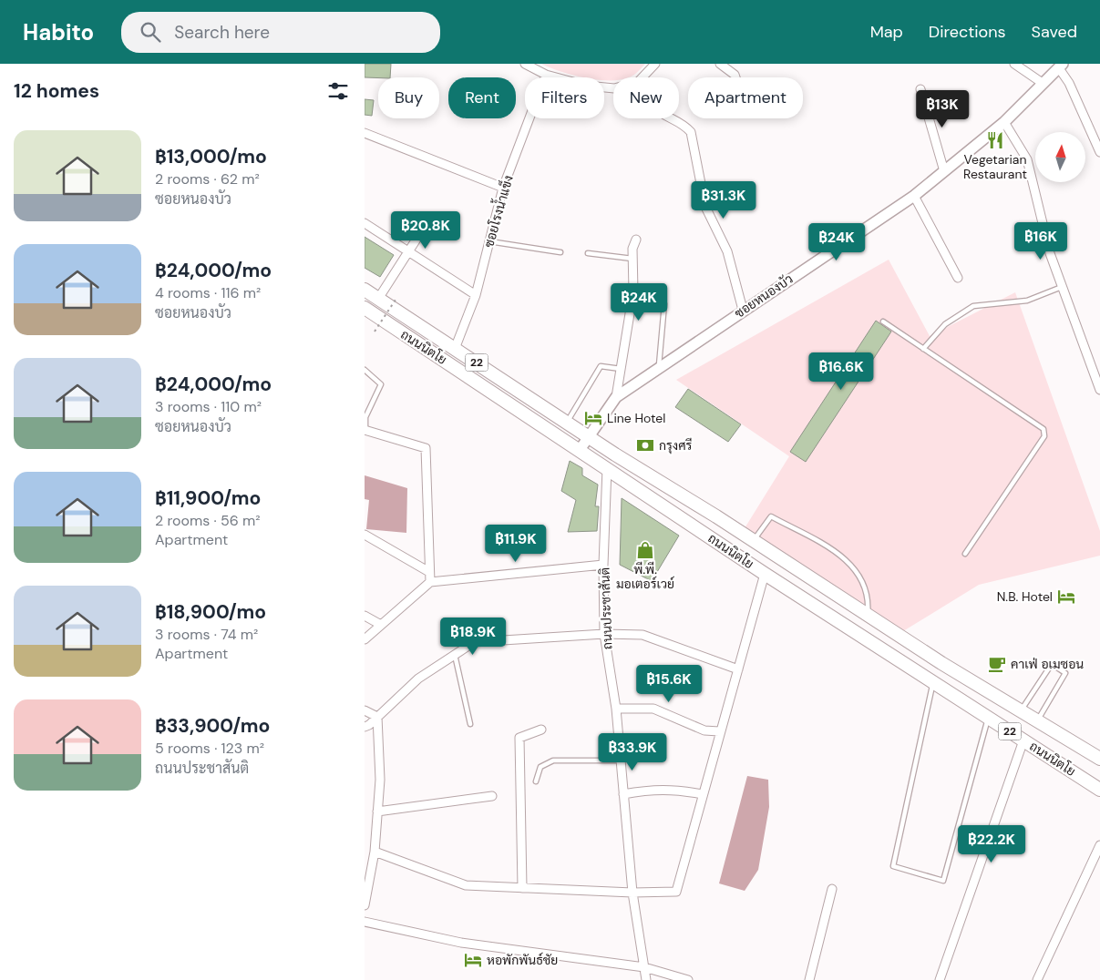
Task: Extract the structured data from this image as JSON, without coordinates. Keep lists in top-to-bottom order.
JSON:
{
  "streets": {
    "main road": ["ถนนนิตโย", "22", "ถนนประชาสันติ"],
    "street": ["ซอยโรงน้ำแข็ง", "ซอยหนองบัว"]
  },
  "crossings": [
    ["ซอยโรงน้ำแข็ง", "ถนนนิตโย"],
    ["ซอยหนองบัว", "ถนนนิตโย"],
    ["ถนนนิตโย", "ถนนประชาสันติ"]
  ],
  "places": {
    "restaurant": ["Vegetarian Restaurant"],
    "hotel": ["Line Hotel", "N.B. Hotel", "หอพักพันธ์ชัย"],
    "bank": ["กรุงศรี"],
    "shop": ["พี.พี. มอเตอร์เวย์"],
    "cafe": ["คาเฟ่ อเมซอน"]
  },
  "north": "top",
  "page": {
    "header": "Habito",
    "search": "Search here",
    "nav": ["Map", "Directions", "Saved"],
    "heading": "12 homes",
    "chip": [
      "Buy",
      "Rent",
      "Filters",
      "New",
      "Apartment"
    ],
    "price": [
      "฿13K",
      "฿31.3K",
      "฿20.8K",
      "฿16K",
      "฿24K",
      "฿24K",
      "฿16.6K",
      "฿11.9K",
      "฿18.9K",
      "฿15.6K",
      "฿33.9K",
      "฿22.2K"
    ],
    "list": [
      {
        "name": "฿13,000/mo",
        "note": "2 rooms · 62 m² · ซอยหนองบัว"
      },
      {
        "name": "฿24,000/mo",
        "note": "4 rooms · 116 m² · ซอยหนองบัว"
      },
      {
        "name": "฿24,000/mo",
        "note": "3 rooms · 110 m² · ซอยหนองบัว"
      },
      {
        "name": "฿11,900/mo",
        "note": "2 rooms · 56 m² · Apartment"
      },
      {
        "name": "฿18,900/mo",
        "note": "3 rooms · 74 m² · Apartment"
      },
      {
        "name": "฿33,900/mo",
        "note": "5 rooms · 123 m² · ถนนประชาสันติ"
      }
    ]
  }
}
